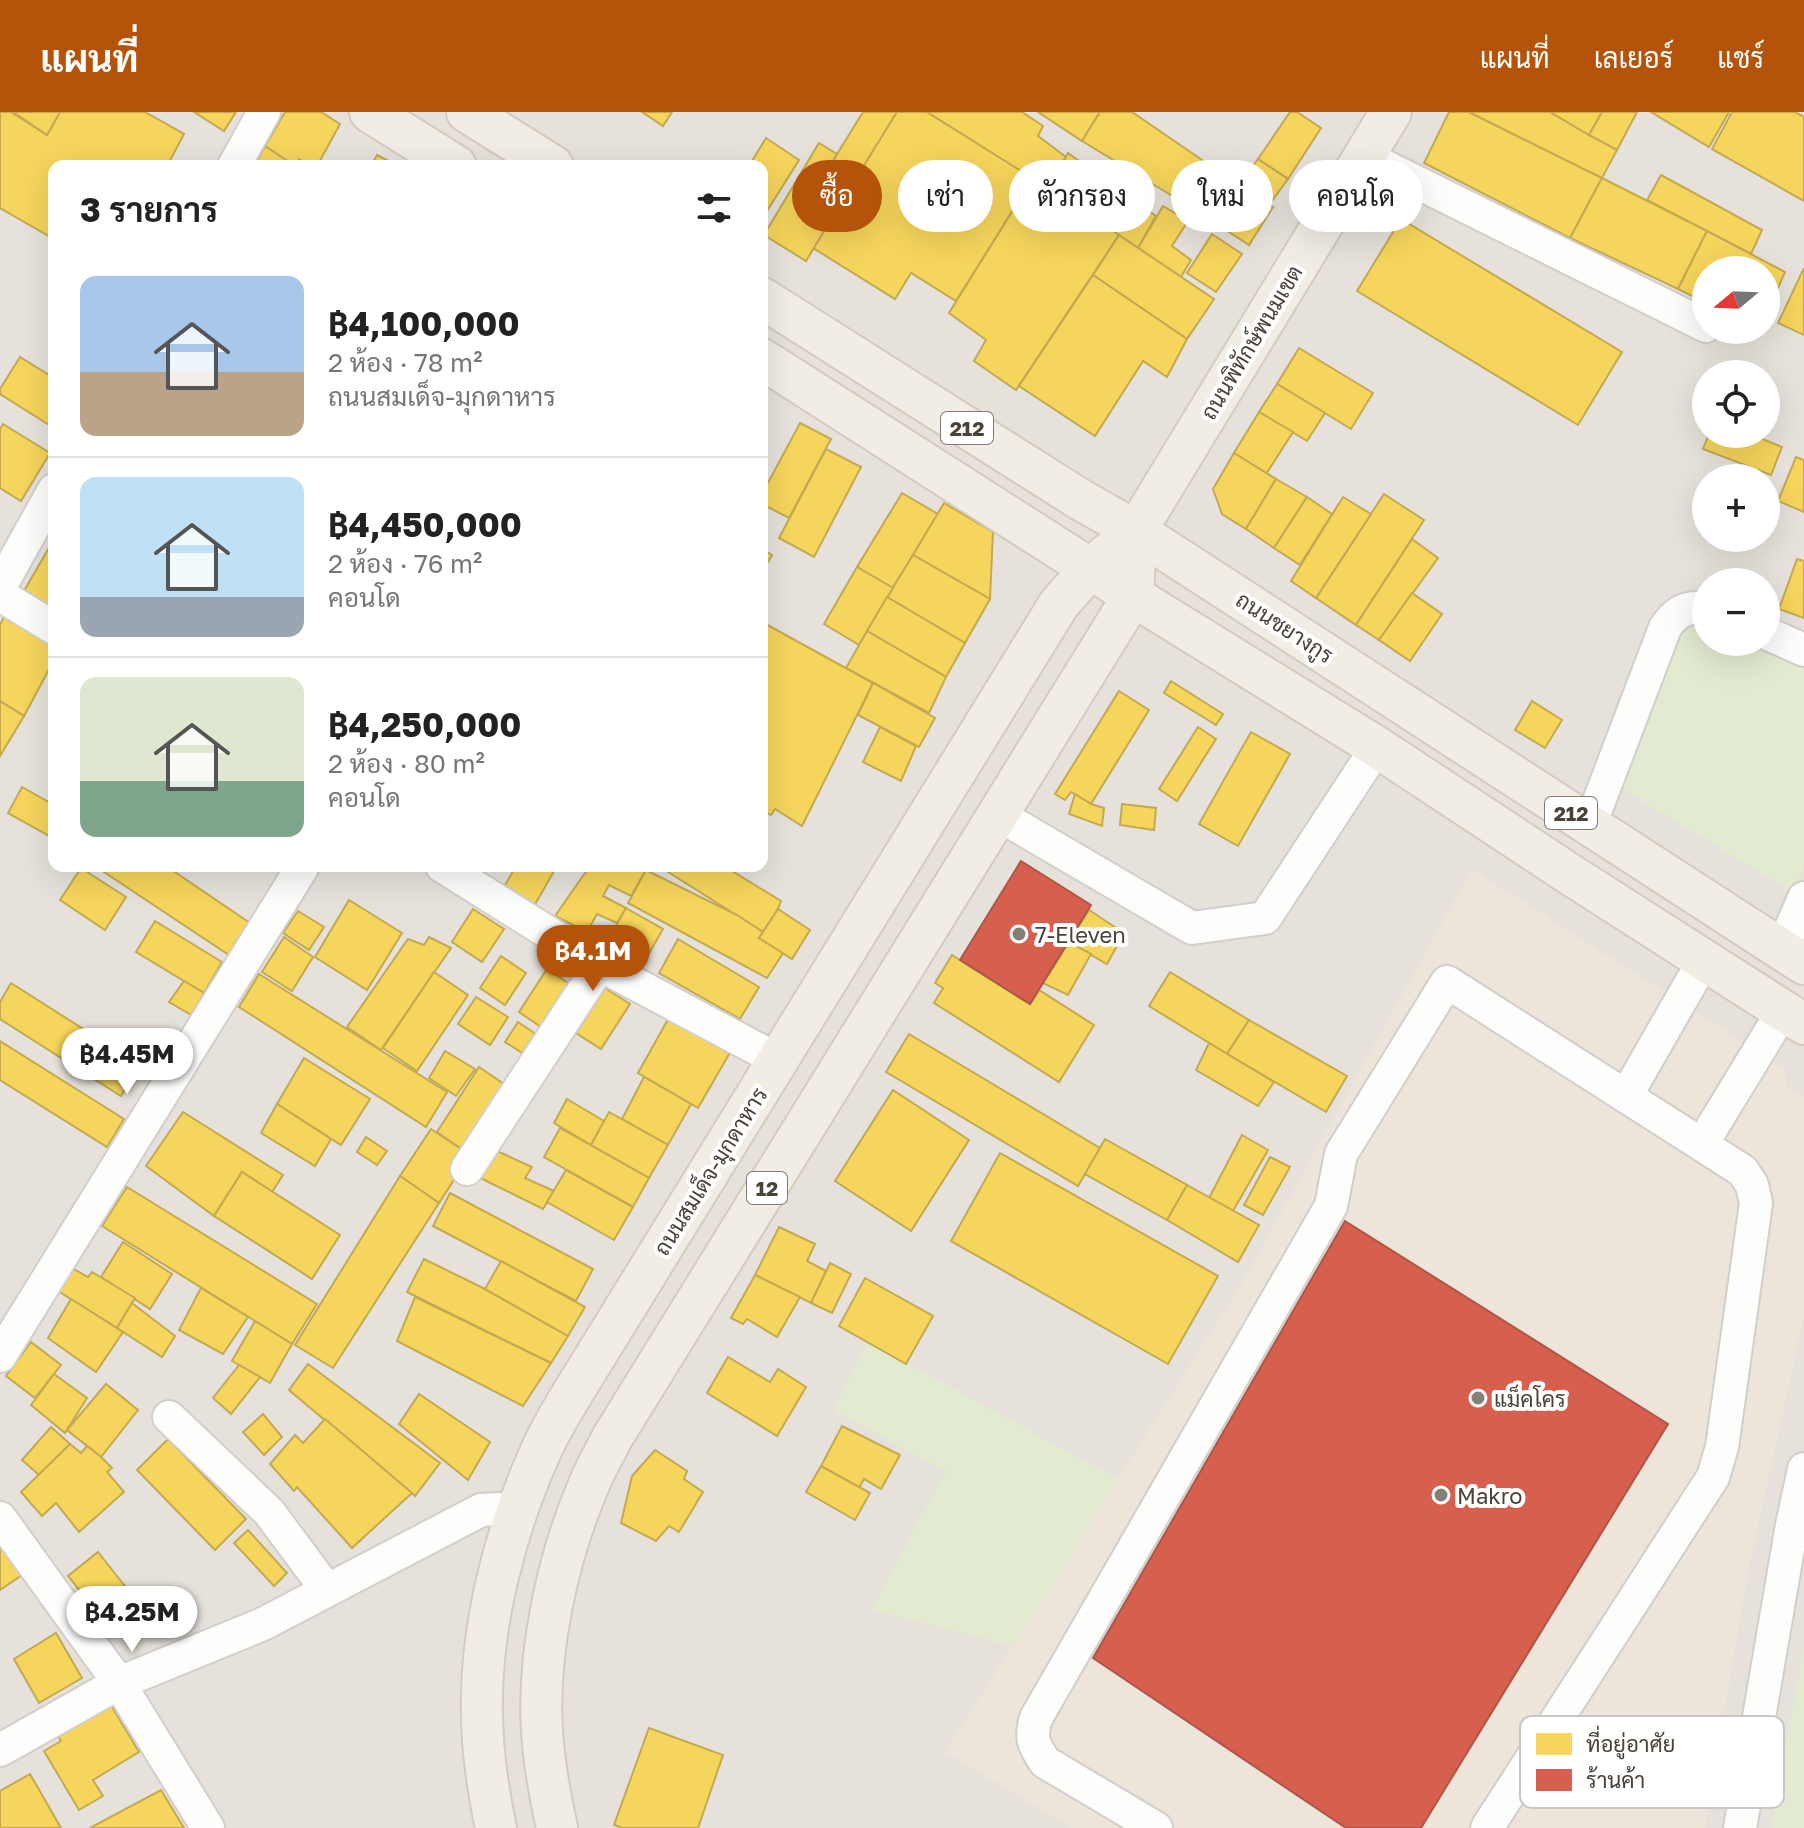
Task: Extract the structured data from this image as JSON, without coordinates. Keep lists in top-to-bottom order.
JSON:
{
  "streets": {
    "main road": [
      "ถนนพิทักษ์พนมเขต",
      "212",
      "ถนนชยางกูร",
      "ถนนสมเด็จ-มุกดาหาร",
      "12"
    ]
  },
  "crossings": [
    ["ถนนพิทักษ์พนมเขต", "ถนนชยางกูร"],
    ["ถนนพิทักษ์พนมเขต", "ถนนสมเด็จ-มุกดาหาร"],
    ["212", "ถนนสมเด็จ-มุกดาหาร"],
    ["212", "12"],
    ["ถนนชยางกูร", "ถนนสมเด็จ-มุกดาหาร"]
  ],
  "places": ["7-Eleven", "แม็คโคร", "Makro"],
  "legend": ["ที่อยู่อาศัย", "ร้านค้า"],
  "north": "left",
  "page": {
    "header": "แผนที่",
    "nav": ["แผนที่", "เลเยอร์", "แชร์"],
    "chip": [
      "ซื้อ",
      "เช่า",
      "ตัวกรอง",
      "ใหม่",
      "คอนโด"
    ],
    "heading": "3 รายการ",
    "map_buttons": ["+", "−"],
    "list": [
      {
        "name": "฿4,100,000",
        "note": "2 ห้อง · 78 m² · ถนนสมเด็จ-มุกดาหาร"
      },
      {
        "name": "฿4,450,000",
        "note": "2 ห้อง · 76 m² · คอนโด"
      },
      {
        "name": "฿4,250,000",
        "note": "2 ห้อง · 80 m² · คอนโด"
      }
    ],
    "price": ["฿4.1M", "฿4.45M", "฿4.25M"]
  }
}
